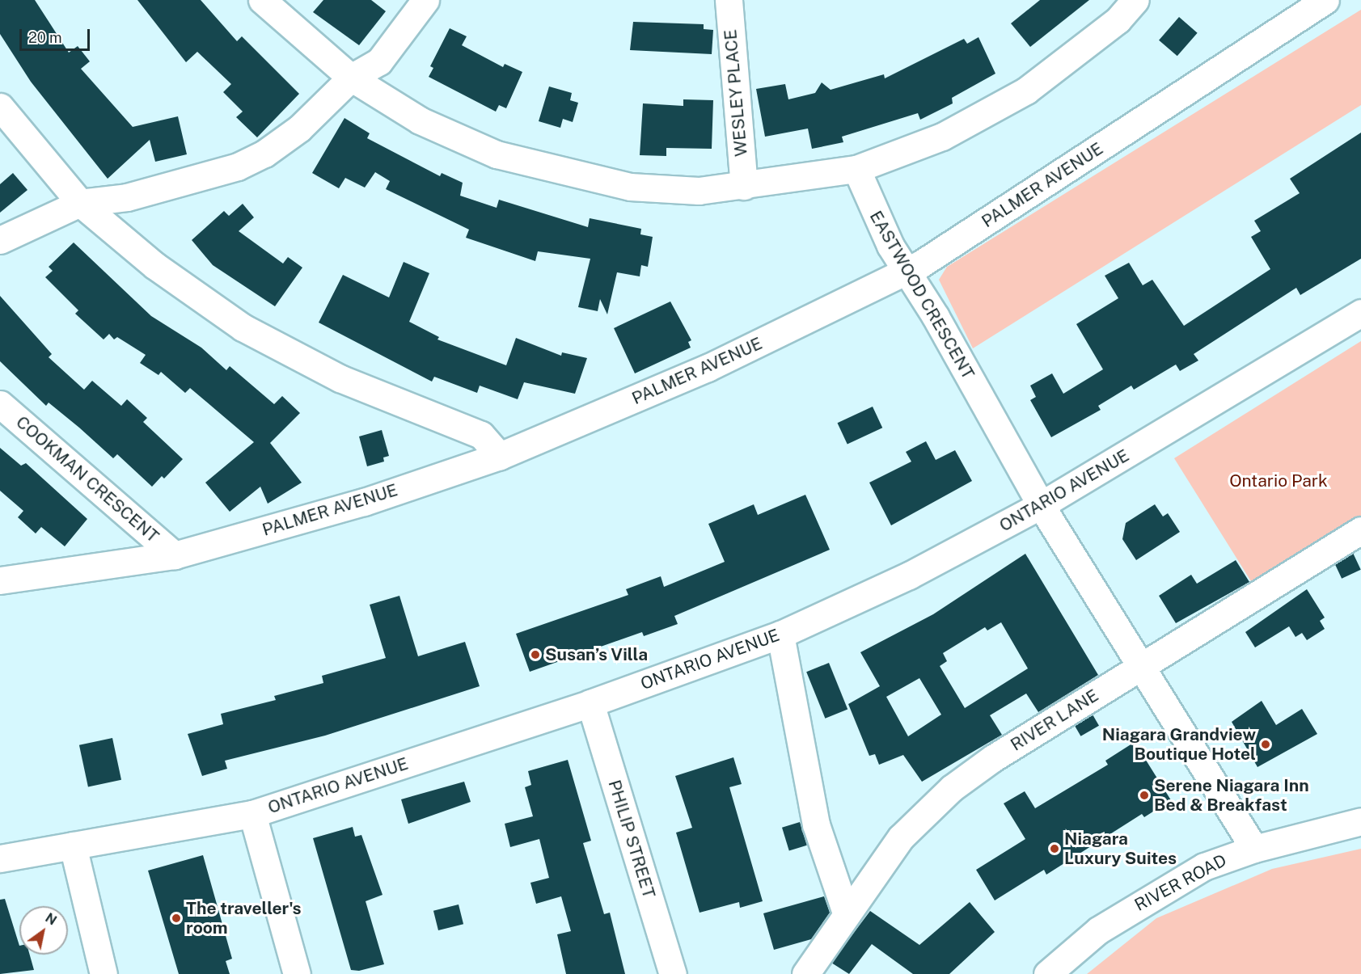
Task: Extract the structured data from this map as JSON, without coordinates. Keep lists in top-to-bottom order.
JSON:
{
  "streets": {
    "street": [
      "WESLEY PLACE",
      "PALMER AVENUE",
      "EASTWOOD CRESCENT",
      "COOKMAN CRESCENT",
      "ONTARIO AVENUE",
      "RIVER LANE",
      "PHILIP STREET",
      "RIVER ROAD"
    ]
  },
  "crossings": [
    ["PALMER AVENUE", "EASTWOOD CRESCENT"],
    ["PALMER AVENUE", "COOKMAN CRESCENT"],
    ["EASTWOOD CRESCENT", "ONTARIO AVENUE"],
    ["EASTWOOD CRESCENT", "RIVER LANE"],
    ["EASTWOOD CRESCENT", "RIVER ROAD"],
    ["ONTARIO AVENUE", "PHILIP STREET"]
  ],
  "parks": ["Ontario Park"],
  "places": [
    "Susan’s Villa",
    "Niagara Grandview Boutique Hotel",
    "Serene Niagara Inn Bed & Breakfast",
    "Niagara Luxury Suites",
    "The traveller's room"
  ],
  "scale_bar": "20 m",
  "north": "top right"
}
